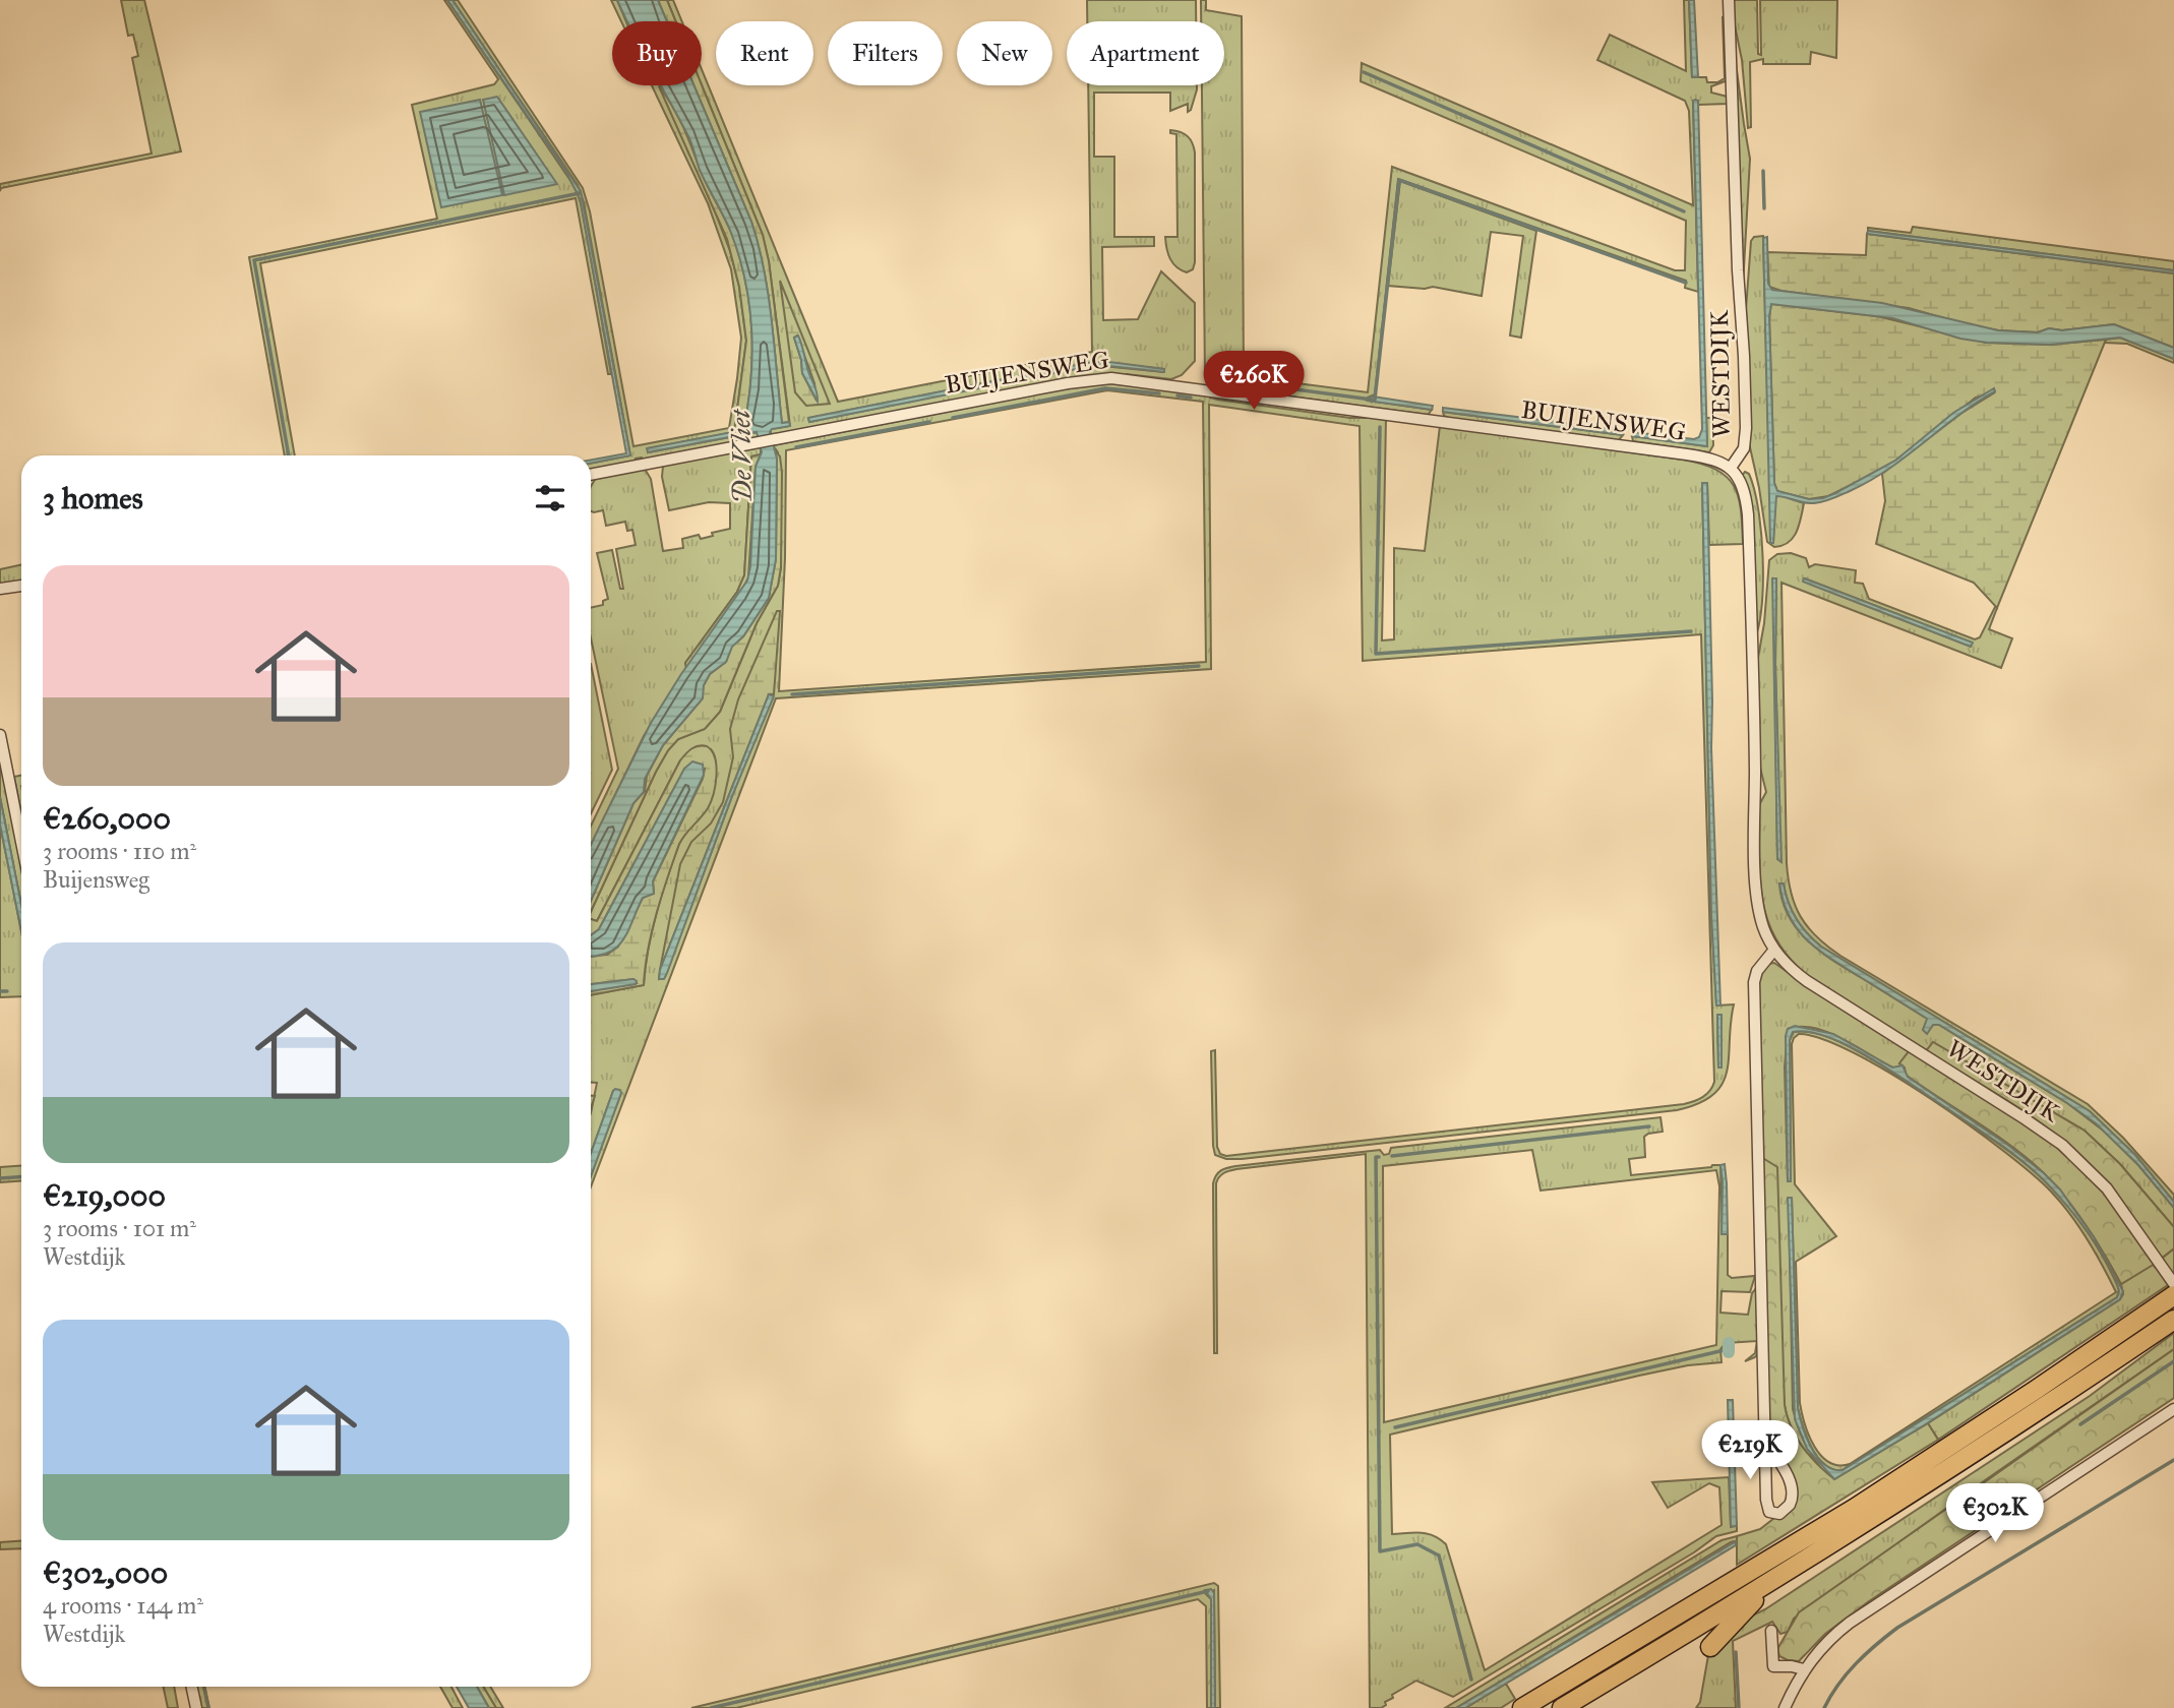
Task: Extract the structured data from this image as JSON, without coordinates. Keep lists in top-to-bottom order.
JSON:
{
  "streets": {
    "street": ["BUIJENSWEG", "WESTDIJK"]
  },
  "crossings": [
    ["BUIJENSWEG", "WESTDIJK"]
  ],
  "water": ["De Vliet"],
  "page": {
    "chip": [
      "Buy",
      "Rent",
      "Filters",
      "New",
      "Apartment"
    ],
    "price": ["€260K", "€219K", "€302K"],
    "heading": "3 homes",
    "list": [
      {
        "name": "€260,000",
        "note": "3 rooms · 110 m² · Buijensweg"
      },
      {
        "name": "€219,000",
        "note": "3 rooms · 101 m² · Westdijk"
      },
      {
        "name": "€302,000",
        "note": "4 rooms · 144 m² · Westdijk"
      }
    ]
  }
}
